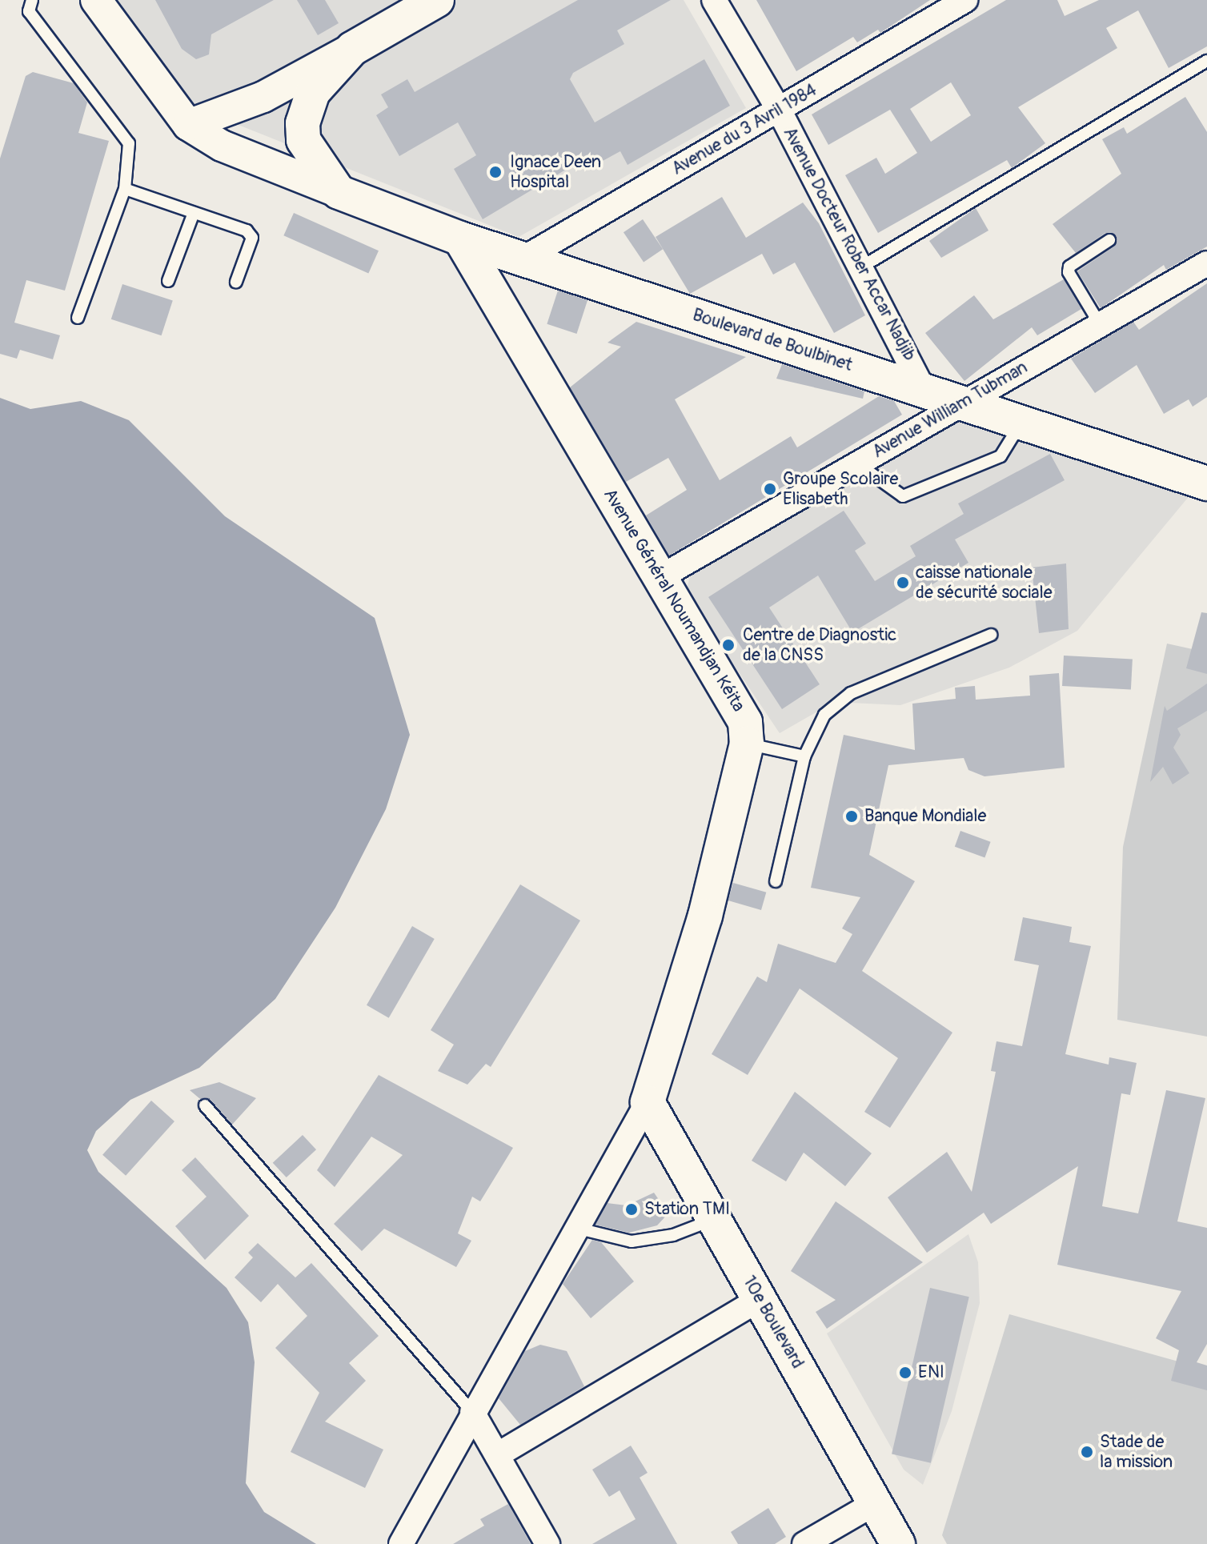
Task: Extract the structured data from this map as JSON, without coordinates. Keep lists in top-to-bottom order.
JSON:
{
  "streets": {
    "main road": ["Boulevard de Boulbinet", "Avenue Général Noumandjan Kéita", "10e Boulevard"],
    "street": ["Avenue du 3 Avril 1984", "Avenue Docteur Rober Accar Nadjib", "Avenue William Tubman"]
  },
  "crossings": [
    ["Avenue du 3 Avril 1984", "Avenue Docteur Rober Accar Nadjib"],
    ["Avenue du 3 Avril 1984", "Boulevard de Boulbinet"],
    ["Avenue Docteur Rober Accar Nadjib", "Boulevard de Boulbinet"],
    ["Boulevard de Boulbinet", "Avenue William Tubman"],
    ["Boulevard de Boulbinet", "Avenue Général Noumandjan Kéita"],
    ["Avenue William Tubman", "Avenue Général Noumandjan Kéita"],
    ["Avenue Général Noumandjan Kéita", "10e Boulevard"]
  ],
  "places": [
    "Ignace Deen Hospital",
    "Groupe Scolaire Elisabeth",
    "caisse nationale de sécurité sociale",
    "Centre de Diagnostic de la CNSS",
    "Banque Mondiale",
    "Station TMI",
    "ENI",
    "Stade de la mission"
  ]
}
